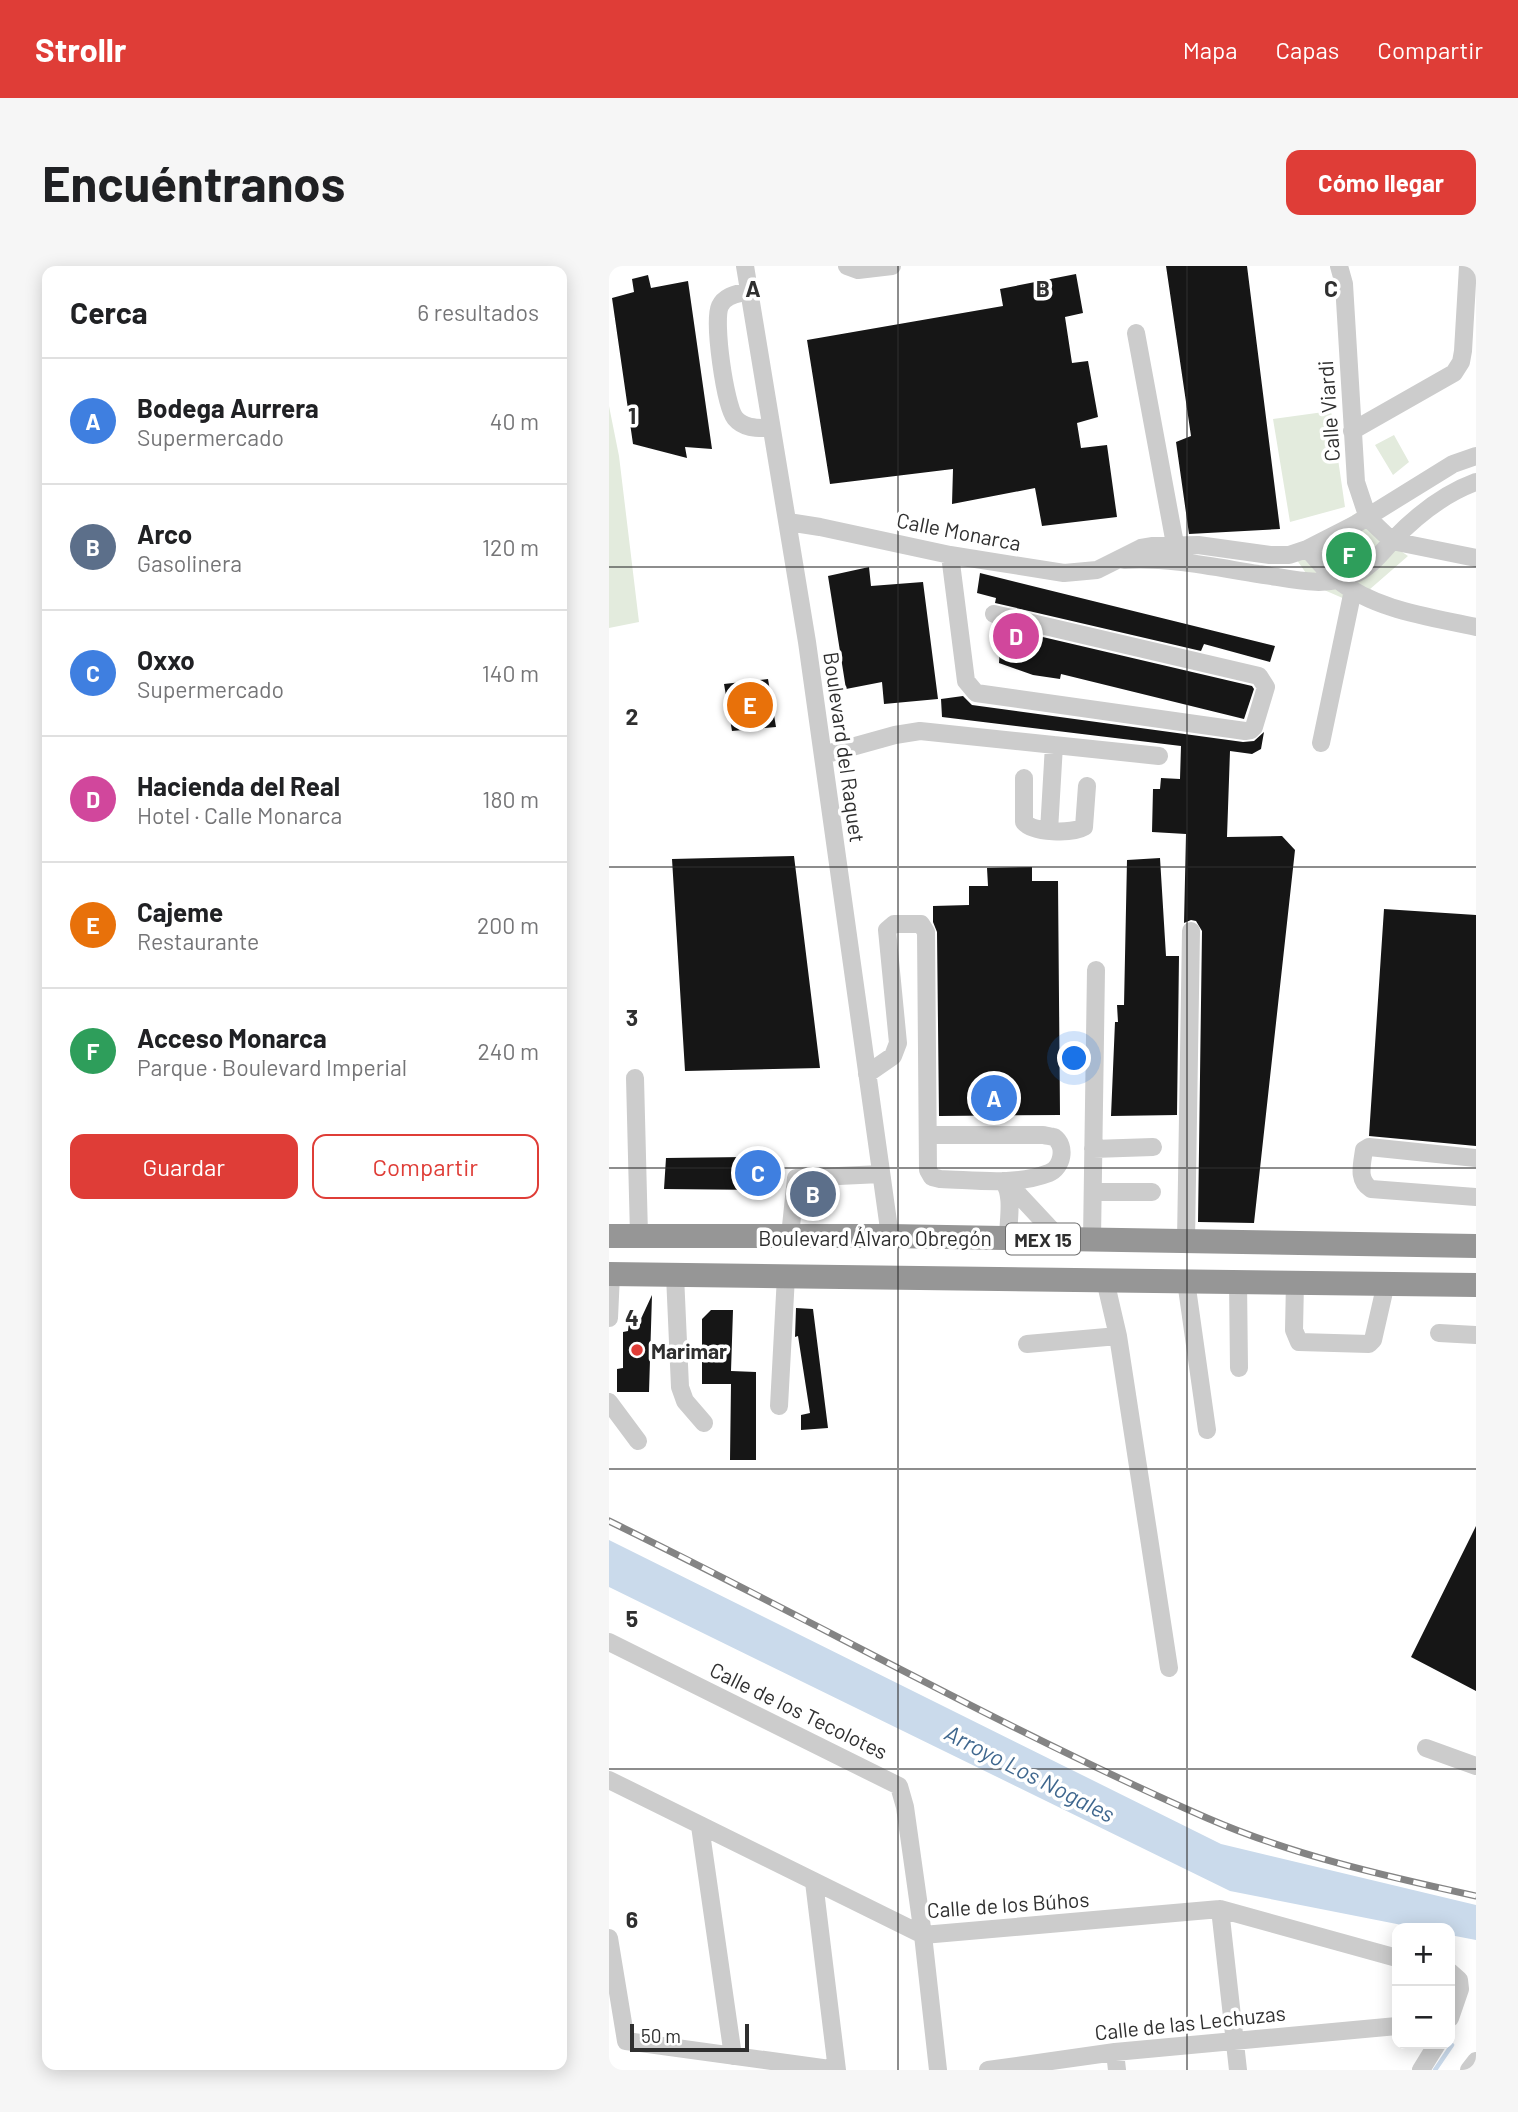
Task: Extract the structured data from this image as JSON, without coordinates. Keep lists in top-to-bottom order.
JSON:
{
  "streets": {
    "highway": ["Boulevard Álvaro Obregón", "MEX 15"],
    "street": [
      "Calle Viardi",
      "Calle Monarca",
      "Boulevard del Raquet",
      "Calle de los Tecolotes",
      "Calle de los Búhos",
      "Calle de las Lechuzas"
    ]
  },
  "crossings": [
    ["Calle Monarca", "Boulevard del Raquet"],
    ["Boulevard del Raquet", "Boulevard Álvaro Obregón"],
    ["Calle de los Tecolotes", "Calle de los Búhos"]
  ],
  "water": ["Arroyo Los Nogales"],
  "places": ["Marimar"],
  "scale_bar": "50 m",
  "page": {
    "header": "Strollr",
    "nav": ["Mapa", "Capas", "Compartir"],
    "buttons": [
      "Cómo llegar",
      ["Guardar", "Compartir"]
    ],
    "title": "Encuéntranos",
    "heading": ["Cerca", "6 resultados"],
    "list": [
      {
        "mark": "A",
        "name": "Bodega Aurrera",
        "note": "Supermercado",
        "value": "40 m"
      },
      {
        "mark": "B",
        "name": "Arco",
        "note": "Gasolinera",
        "value": "120 m"
      },
      {
        "mark": "C",
        "name": "Oxxo",
        "note": "Supermercado",
        "value": "140 m"
      },
      {
        "mark": "D",
        "name": "Hacienda del Real",
        "note": "Hotel · Calle Monarca",
        "value": "180 m"
      },
      {
        "mark": "E",
        "name": "Cajeme",
        "note": "Restaurante",
        "value": "200 m"
      },
      {
        "mark": "F",
        "name": "Acceso Monarca",
        "note": "Parque · Boulevard Imperial",
        "value": "240 m"
      }
    ],
    "pins": [
      "F",
      "D",
      "E",
      "A",
      "C",
      "B"
    ],
    "map_buttons": ["+", "−"],
    "scale": "50 m"
  },
  "grid": {
    "columns": ["A", "B", "C"],
    "rows": [
      "1",
      "2",
      "3",
      "4",
      "5",
      "6"
    ]
  }
}
